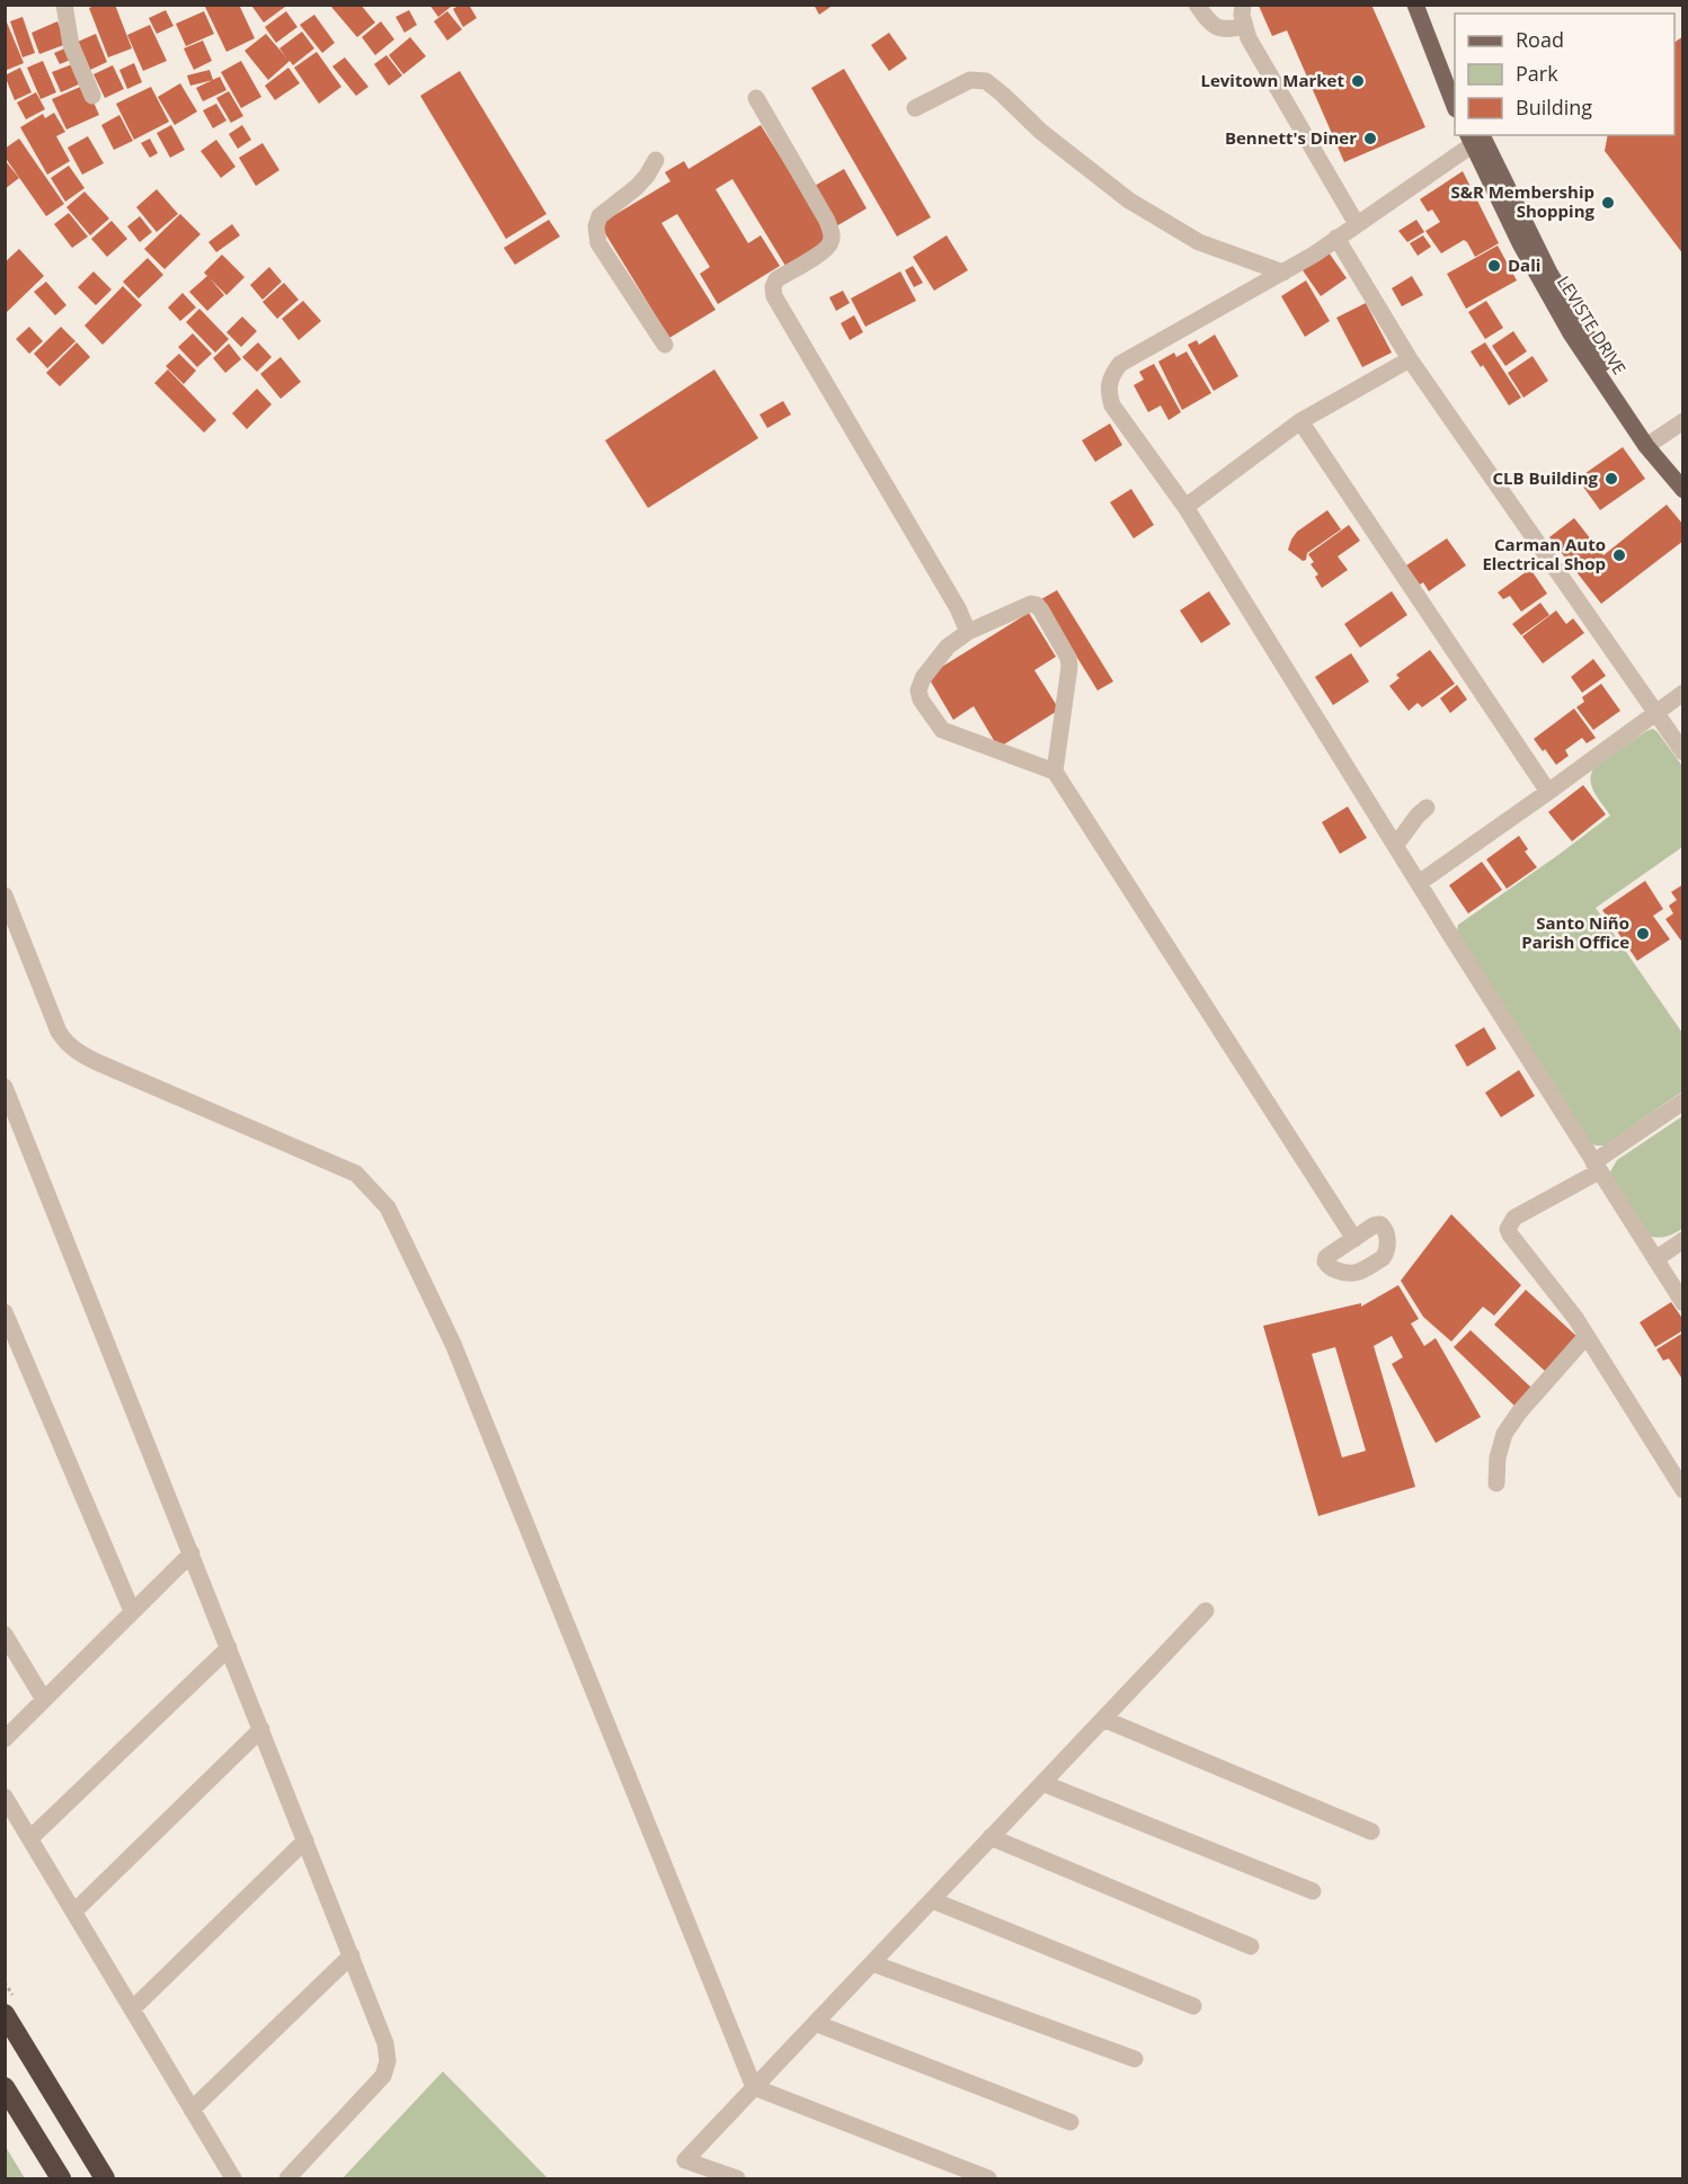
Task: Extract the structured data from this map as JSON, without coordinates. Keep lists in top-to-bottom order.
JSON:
{
  "streets": {
    "main road": ["LEVISTE DRIVE"]
  },
  "places": [
    "Levitown Market",
    "Bennett's Diner",
    "S&R Membership Shopping",
    "Dali",
    "CLB Building",
    "Carman Auto Electrical Shop",
    "Santo Niño Parish Office"
  ],
  "legend": ["Road", "Park", "Building"]
}
